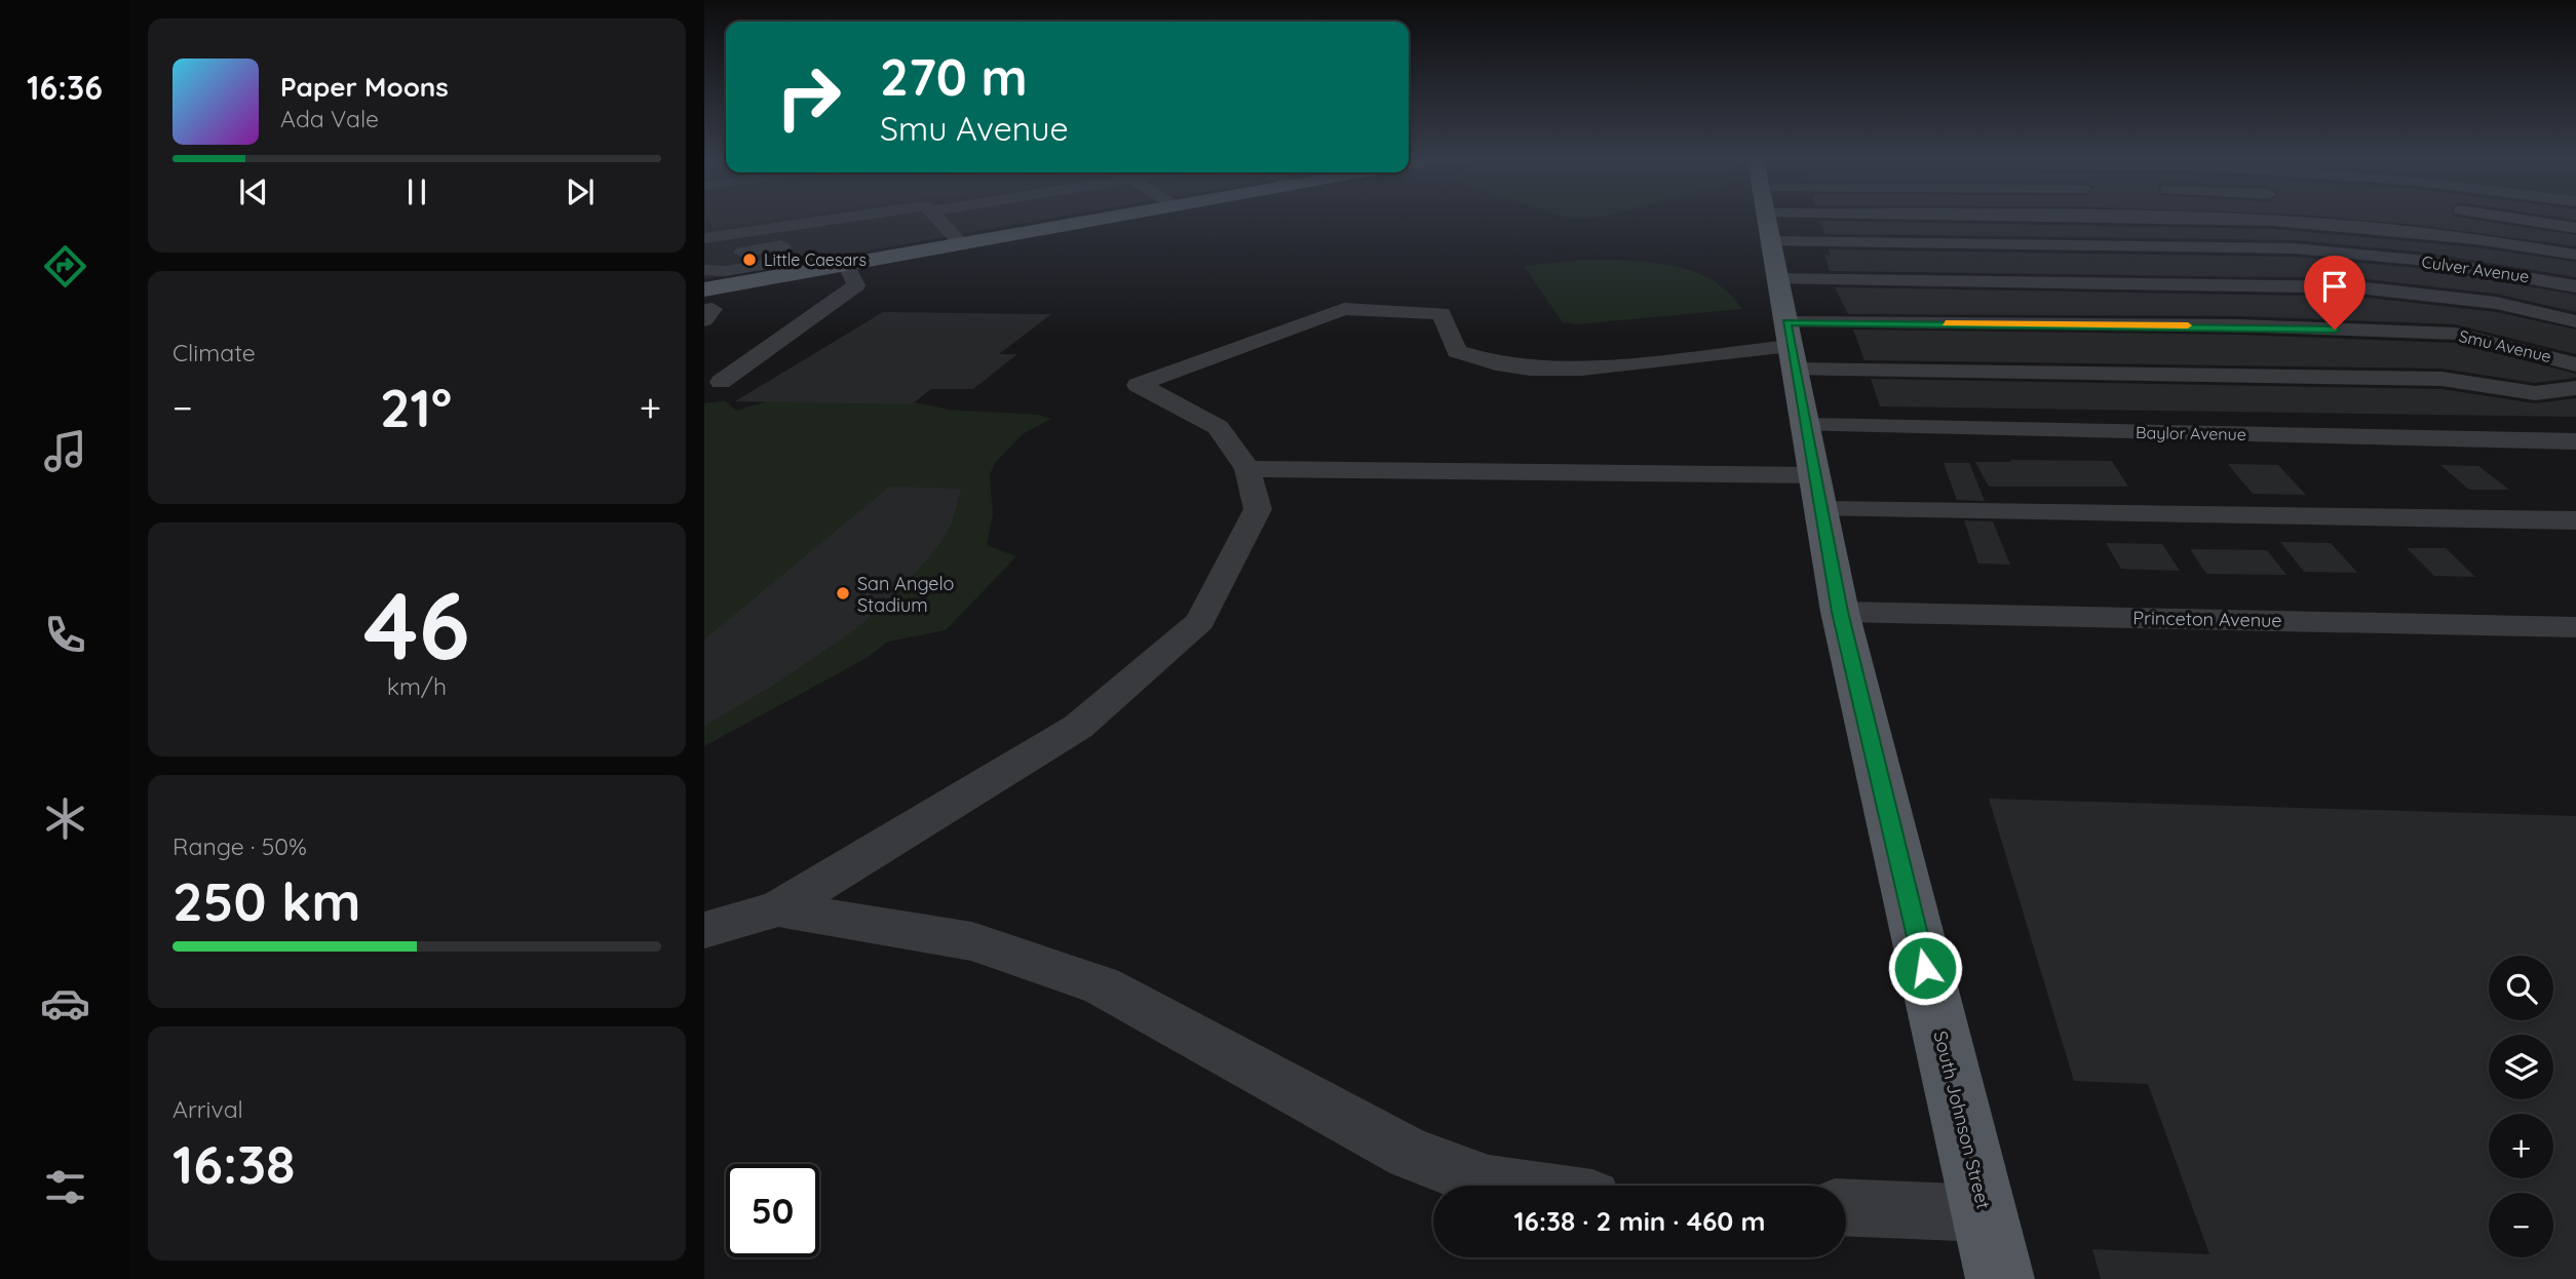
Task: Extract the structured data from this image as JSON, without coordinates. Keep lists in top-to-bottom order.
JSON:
{
  "streets": {
    "main road": ["South Johnson Street"],
    "street": [
      "Culver Avenue",
      "Smu Avenue",
      "Baylor Avenue",
      "Princeton Avenue"
    ]
  },
  "crossings": [
    ["Smu Avenue", "South Johnson Street"],
    ["Baylor Avenue", "South Johnson Street"],
    ["Princeton Avenue", "South Johnson Street"]
  ],
  "places": ["Little Caesars", "San Angelo Stadium"],
  "page": {
    "tabs": "16:36",
    "turn": ["270 m", "Smu Avenue"],
    "song": ["Paper Moons", "Ada Vale"],
    "tile": [
      "Climate",
      ["46", "km/h"],
      ["Range · 50%", "250 km"],
      ["Arrival", "16:38"]
    ],
    "heat": ["−", "21°", "+"],
    "map_buttons": ["+", "−"],
    "limit": "50",
    "trip": "16:38 · 2 min · 460 m"
  }
}
